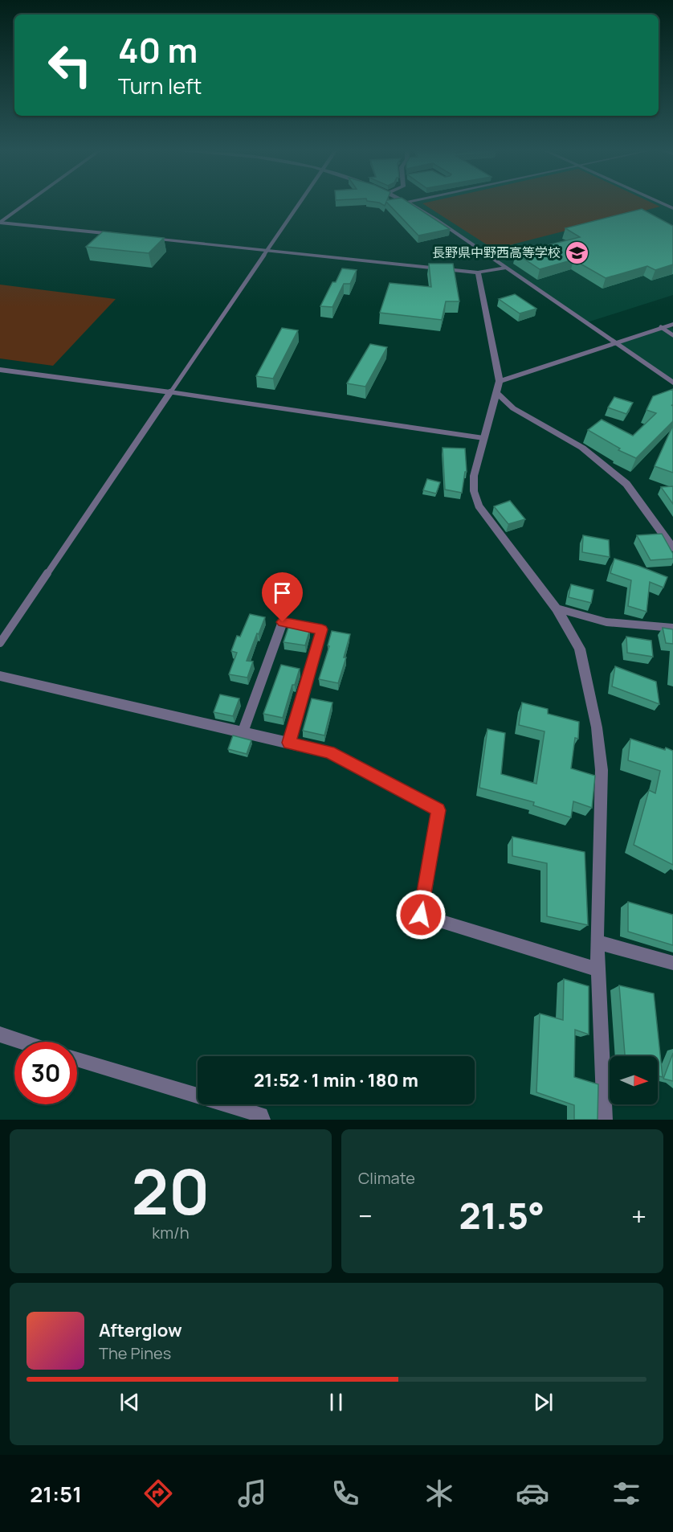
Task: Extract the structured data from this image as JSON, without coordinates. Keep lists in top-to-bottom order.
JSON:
{
  "places": {
    "school or university": ["長野県中野西高等学校"]
  },
  "north": "right",
  "page": {
    "turn": ["40 m", "Turn left"],
    "limit": "30",
    "trip": "21:52 · 1 min · 180 m",
    "tile": [
      ["20", "km/h"],
      "Climate"
    ],
    "heat": ["−", "21.5°", "+"],
    "song": ["Afterglow", "The Pines"],
    "tabs": "21:51"
  }
}
